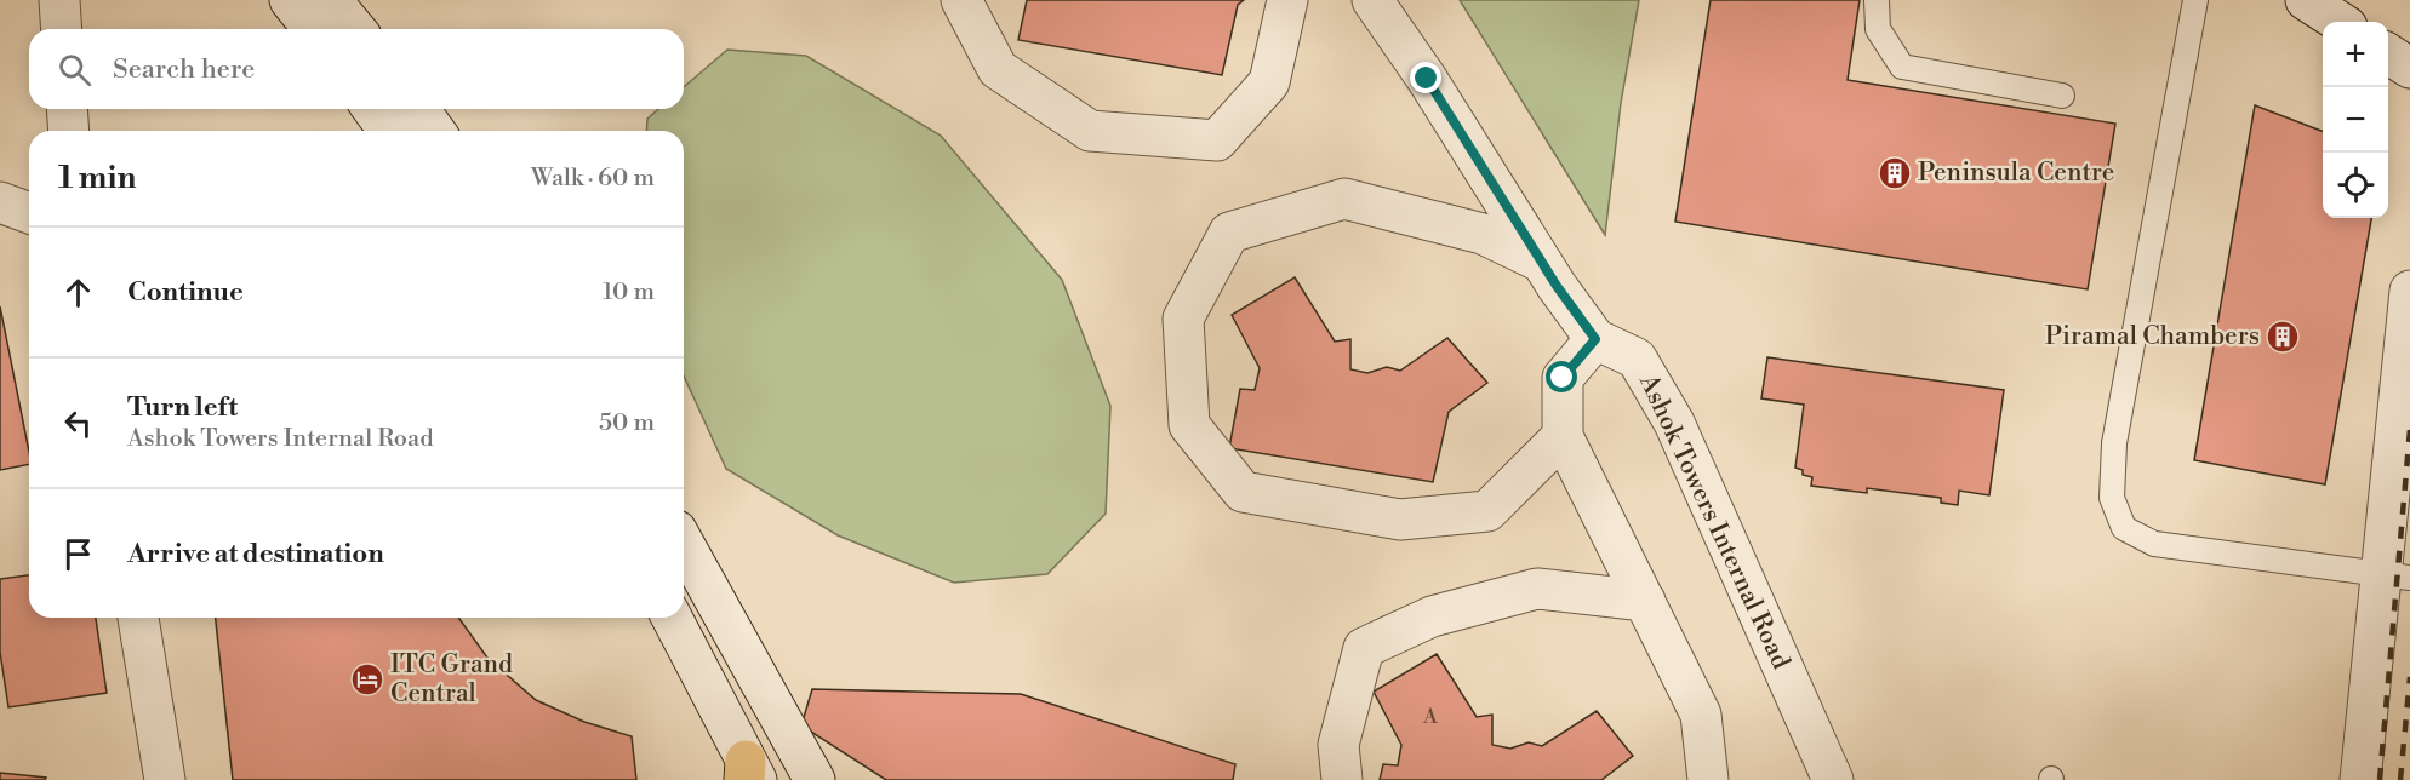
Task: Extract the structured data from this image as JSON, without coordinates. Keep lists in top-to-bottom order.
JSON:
{
  "streets": {
    "street": ["Ashok Towers Internal Road"]
  },
  "places": {
    "building": ["Peninsula Centre", "Piramal Chambers"],
    "hotel": ["ITC Grand Central"]
  },
  "house_numbers": ["A"],
  "page": {
    "map_buttons": ["+", "−"],
    "search": "Search here",
    "heading": ["1 min", "Walk · 60 m"],
    "list": [
      ["Continue", "10 m"],
      ["Turn left", "Ashok Towers Internal Road", "50 m"],
      "Arrive at destination"
    ]
  }
}
